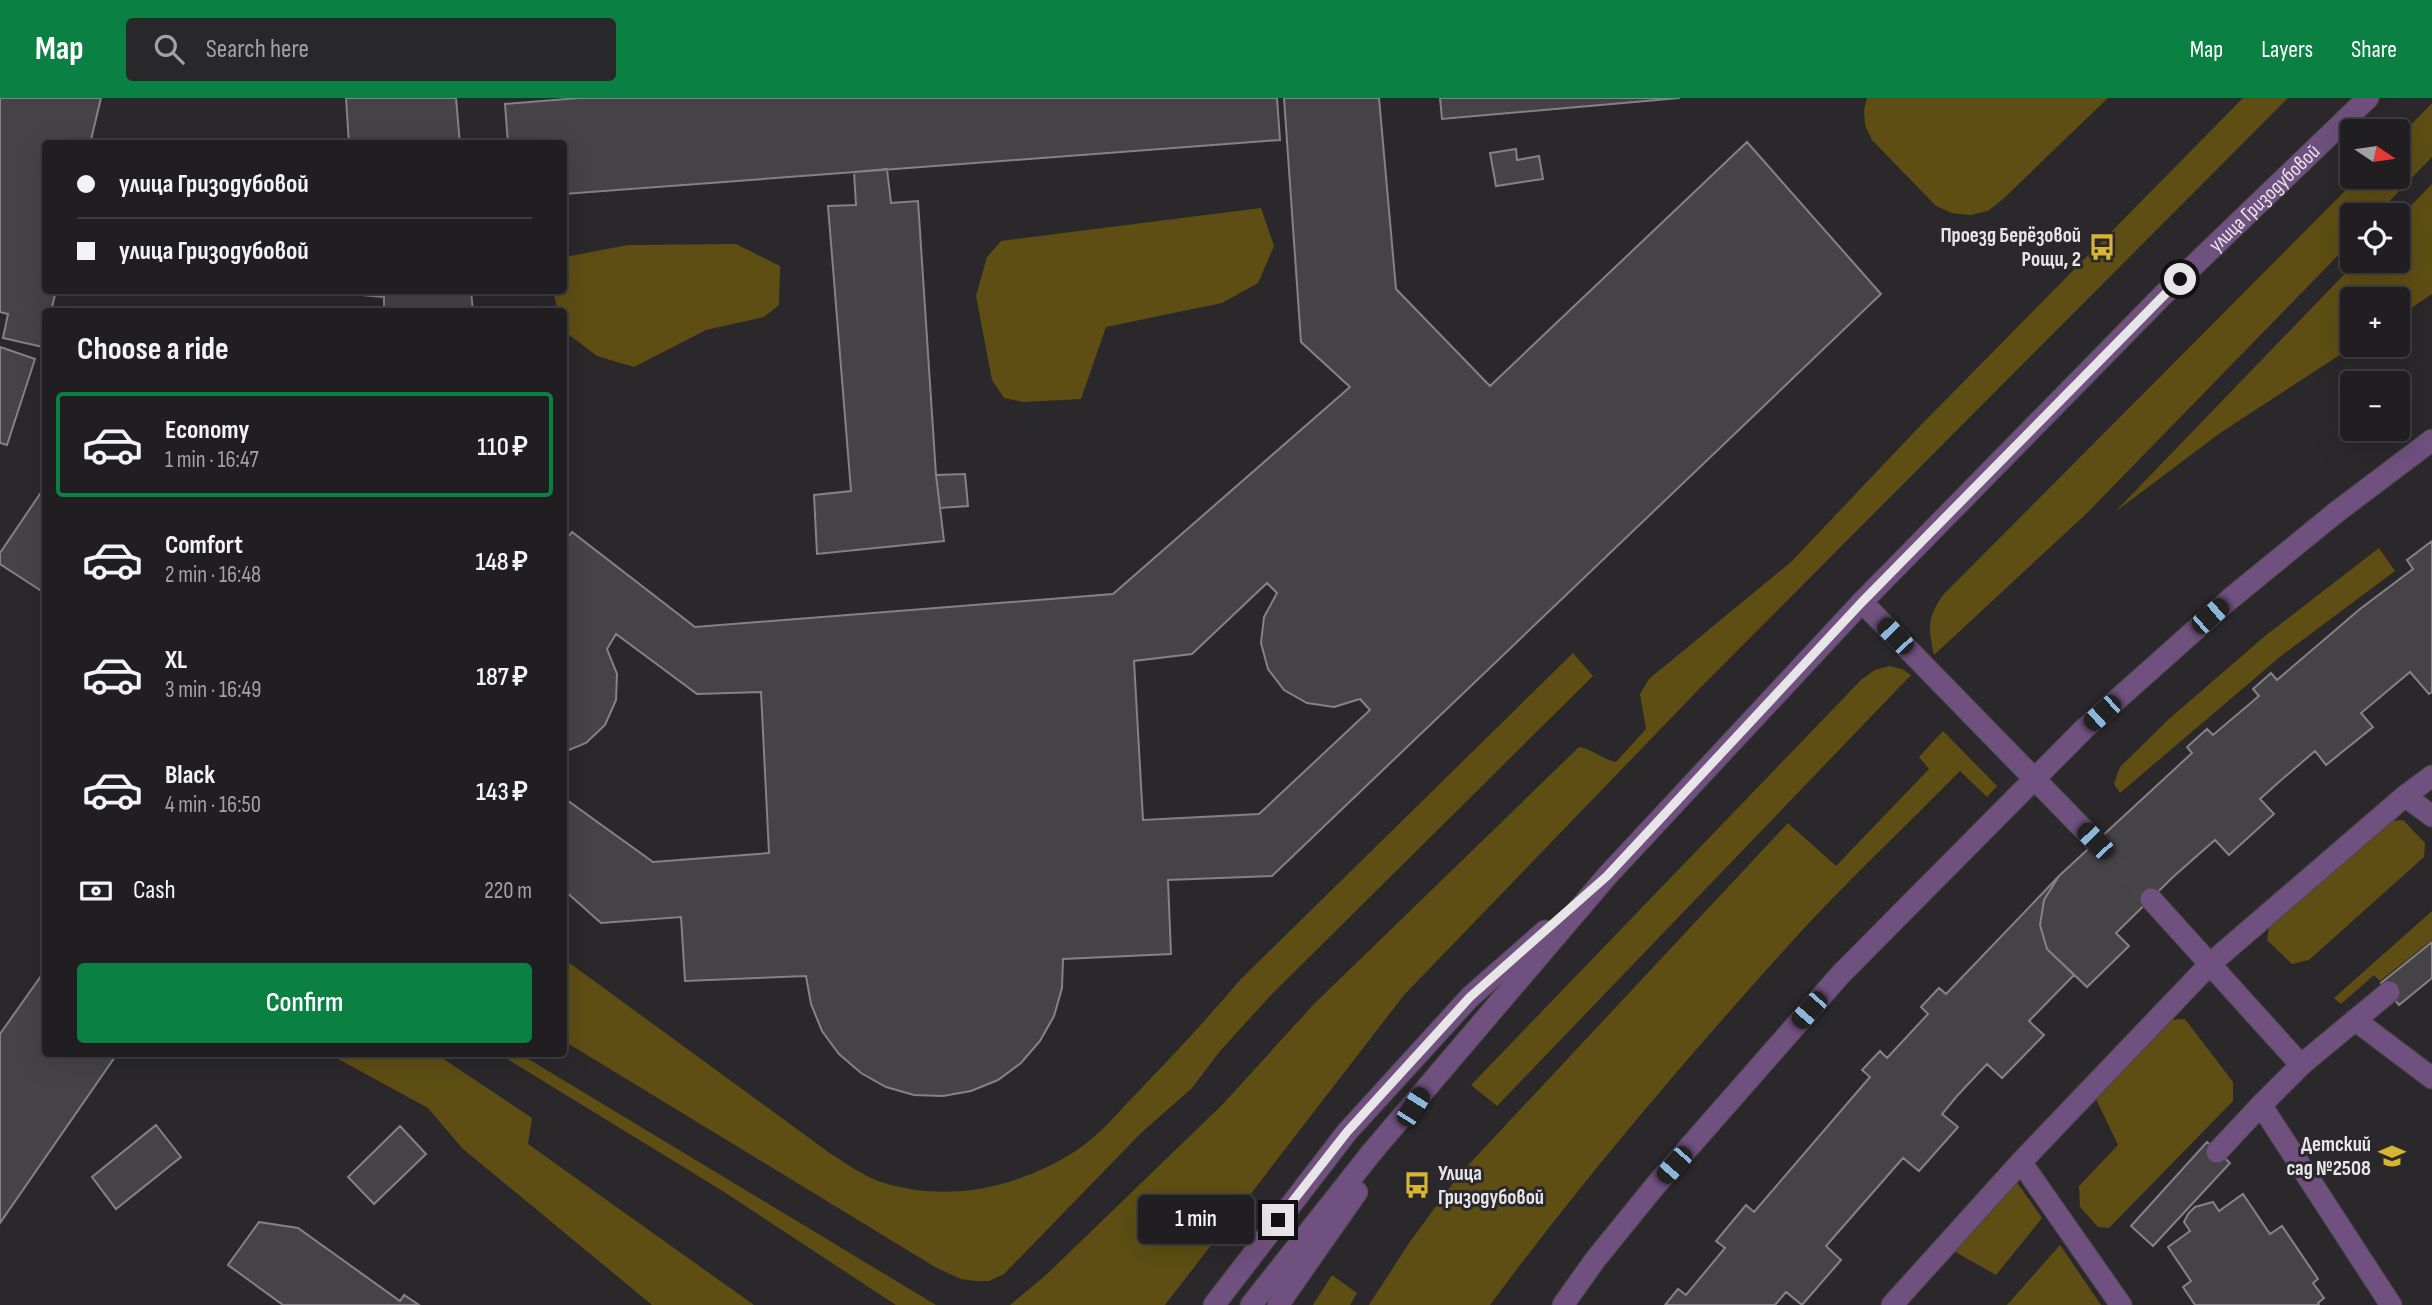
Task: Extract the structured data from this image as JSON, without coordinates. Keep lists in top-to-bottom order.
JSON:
{
  "streets": {
    "street": ["улица Гризодубовой"]
  },
  "places": {
    "bus stop": ["Проезд Берёзовой Рощи, 2", "Улица Гризодубовой"],
    "school or university": ["Детский сад №2508"]
  },
  "north": "right",
  "page": {
    "header": "Map",
    "search": "Search here",
    "nav": ["Map", "Layers", "Share"],
    "map_buttons": ["+", "−"],
    "banner": ["улица Гризодубовой", "улица Гризодубовой"],
    "heading": "Choose a ride",
    "list": [
      {
        "name": "Economy",
        "note": "1 min · 16:47",
        "value": "110 ₽"
      },
      {
        "name": "Comfort",
        "note": "2 min · 16:48",
        "value": "148 ₽"
      },
      {
        "name": "XL",
        "note": "3 min · 16:49",
        "value": "187 ₽"
      },
      {
        "name": "Black",
        "note": "4 min · 16:50",
        "value": "143 ₽"
      }
    ],
    "pay": ["Cash", "220 m"],
    "buttons": "Confirm",
    "bubble": "1 min"
  }
}
